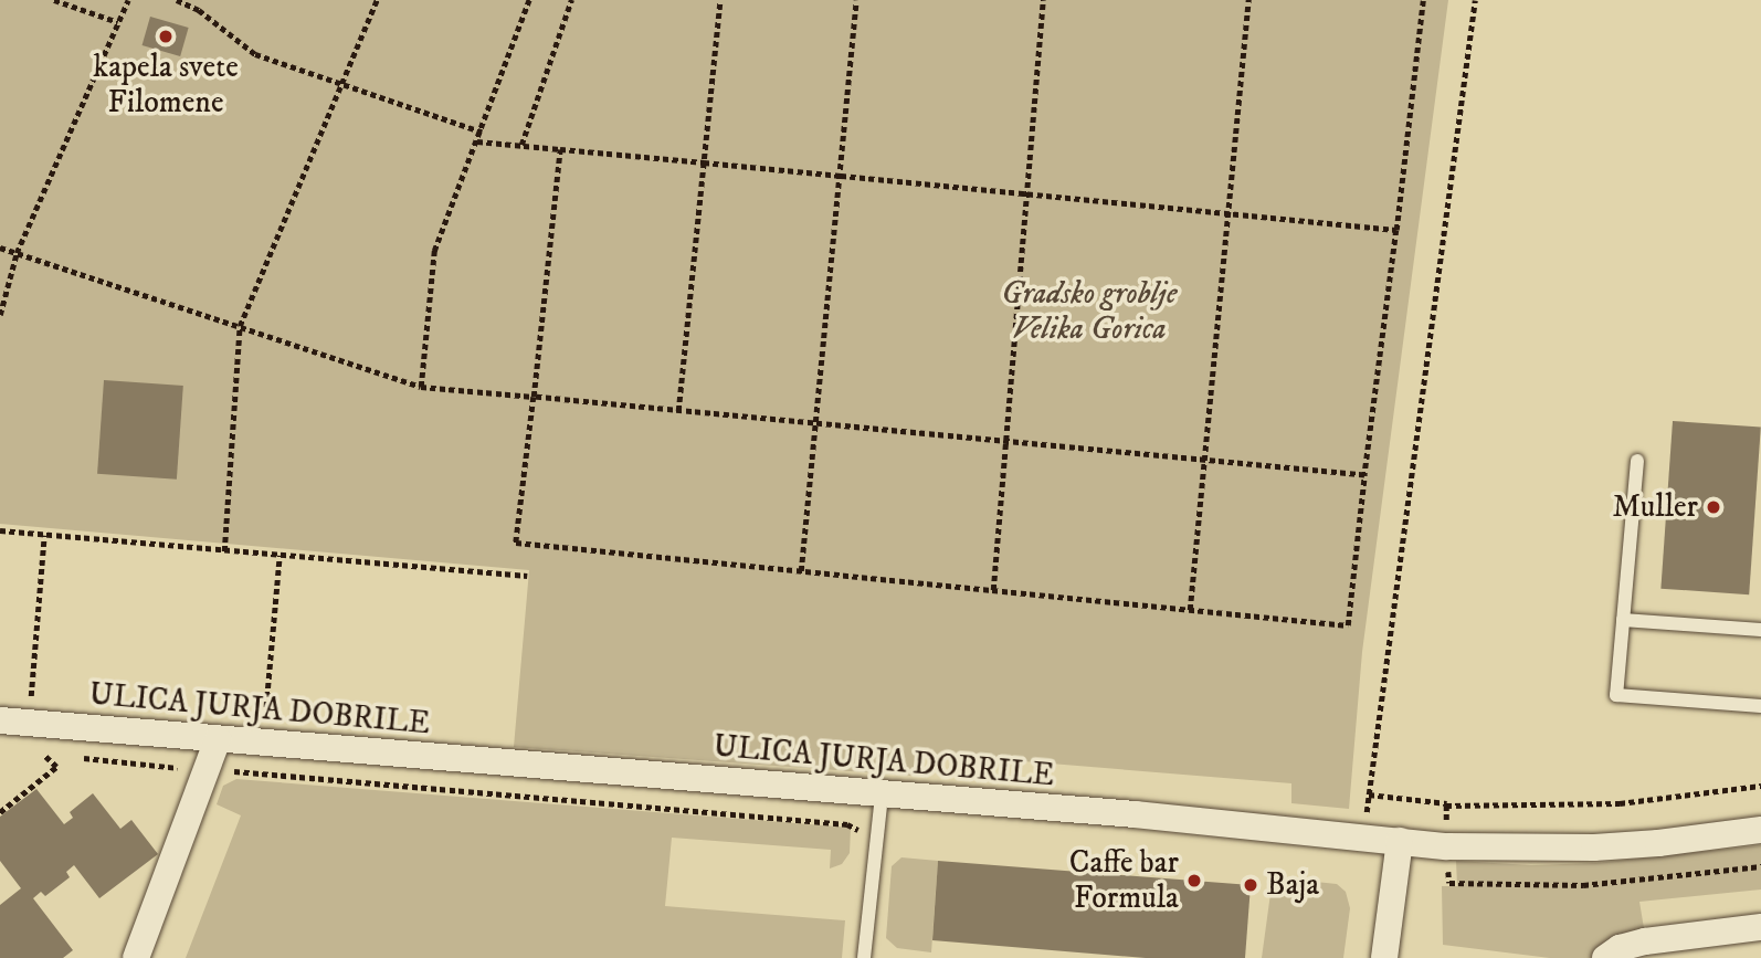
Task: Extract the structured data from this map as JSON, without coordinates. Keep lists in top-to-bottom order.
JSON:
{
  "streets": {
    "street": ["ULICA JURJA DOBRILE"]
  },
  "parks": ["Gradsko groblje Velika Gorica"],
  "places": [
    "kapela svete Filomene",
    "Muller",
    "Caffe bar Formula",
    "Baja"
  ]
}
